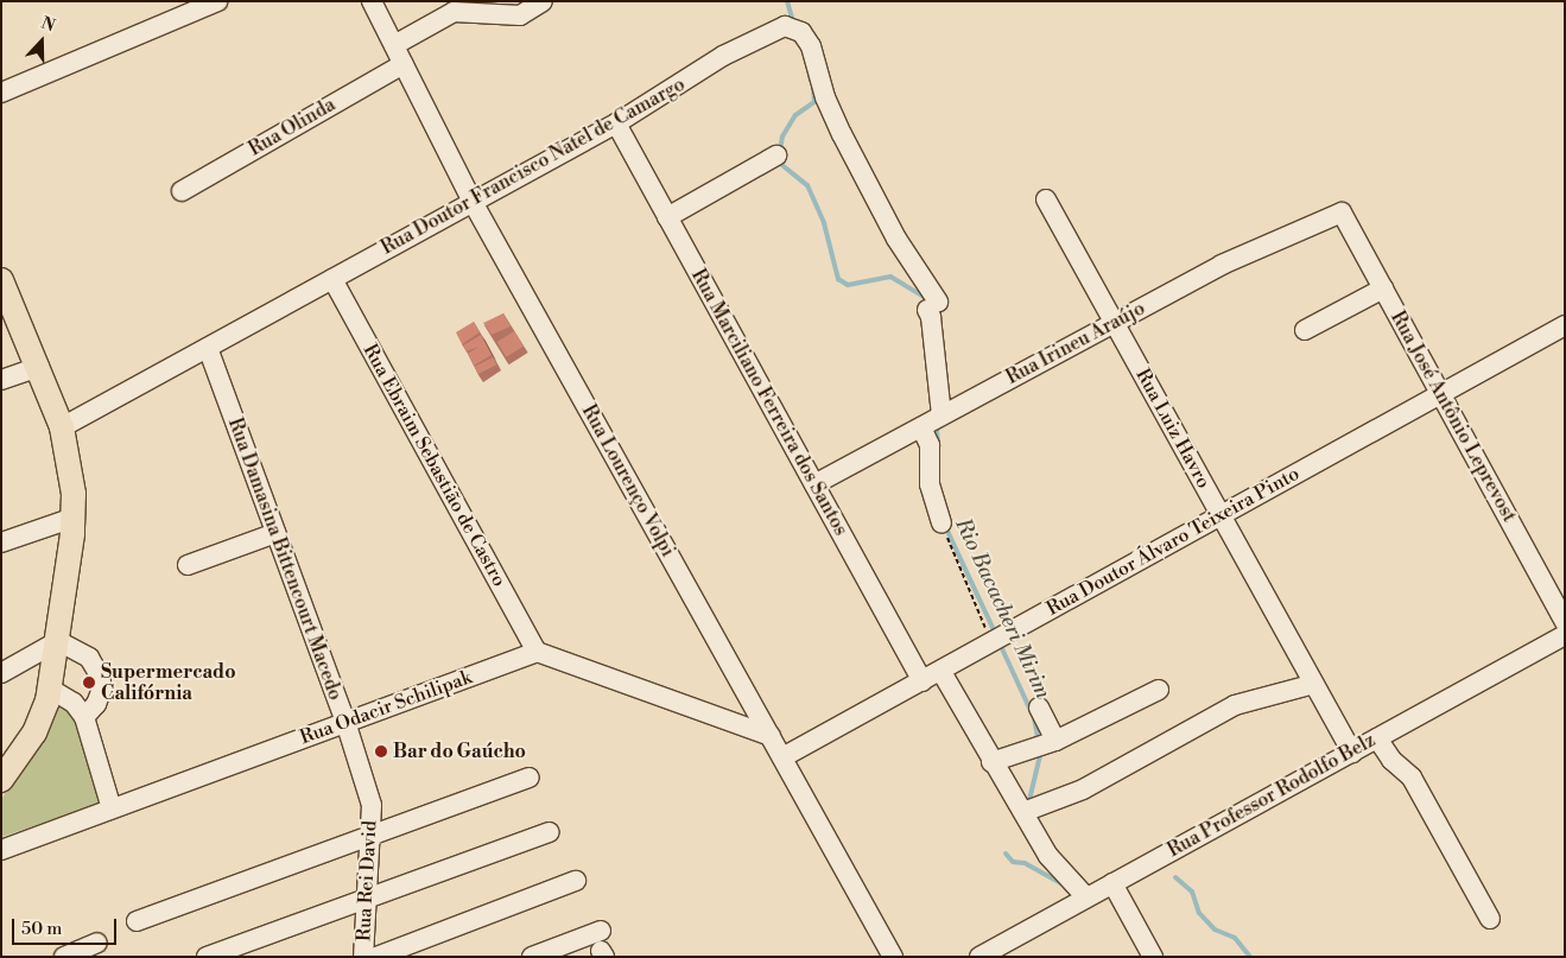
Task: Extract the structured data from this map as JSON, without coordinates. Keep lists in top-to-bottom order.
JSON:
{
  "streets": {
    "street": [
      "Rua Olinda",
      "Rua Doutor Francisco Natel de Camargo",
      "Rua Irineu Araújo",
      "Rua Marciliano Ferreira dos Santos",
      "Rua José Antônio Leprevost",
      "Rua Luiz Havro",
      "Rua Ebraim Sebastião de Castro",
      "Rua Lourenço Volpi",
      "Rua Doutor Álvaro Teixeira Pinto",
      "Rua Damasina Bittencourt Macedo",
      "Rua Odacir Schilipak",
      "Rua Professor Rodolfo Belz",
      "Rua Rei David"
    ]
  },
  "crossings": [
    ["Rua Olinda", "Rua Lourenço Volpi"],
    ["Rua Doutor Francisco Natel de Camargo", "Rua Irineu Araújo"],
    ["Rua Doutor Francisco Natel de Camargo", "Rua Marciliano Ferreira dos Santos"],
    ["Rua Doutor Francisco Natel de Camargo", "Rua Ebraim Sebastião de Castro"],
    ["Rua Doutor Francisco Natel de Camargo", "Rua Lourenço Volpi"],
    ["Rua Doutor Francisco Natel de Camargo", "Rua Damasina Bittencourt Macedo"],
    ["Rua Irineu Araújo", "Rua Marciliano Ferreira dos Santos"],
    ["Rua Irineu Araújo", "Rua José Antônio Leprevost"],
    ["Rua Irineu Araújo", "Rua Luiz Havro"],
    ["Rua Marciliano Ferreira dos Santos", "Rua Doutor Álvaro Teixeira Pinto"],
    ["Rua José Antônio Leprevost", "Rua Doutor Álvaro Teixeira Pinto"],
    ["Rua Luiz Havro", "Rua Doutor Álvaro Teixeira Pinto"],
    ["Rua Luiz Havro", "Rua Professor Rodolfo Belz"],
    ["Rua Ebraim Sebastião de Castro", "Rua Odacir Schilipak"],
    ["Rua Lourenço Volpi", "Rua Doutor Álvaro Teixeira Pinto"],
    ["Rua Damasina Bittencourt Macedo", "Rua Odacir Schilipak"],
    ["Rua Damasina Bittencourt Macedo", "Rua Rei David"]
  ],
  "water": ["Rio Bacacheri Mirim"],
  "places": ["Supermercado Califórnia", "Bar do Gaúcho"],
  "scale_bar": "50 m",
  "north": "top"
}
